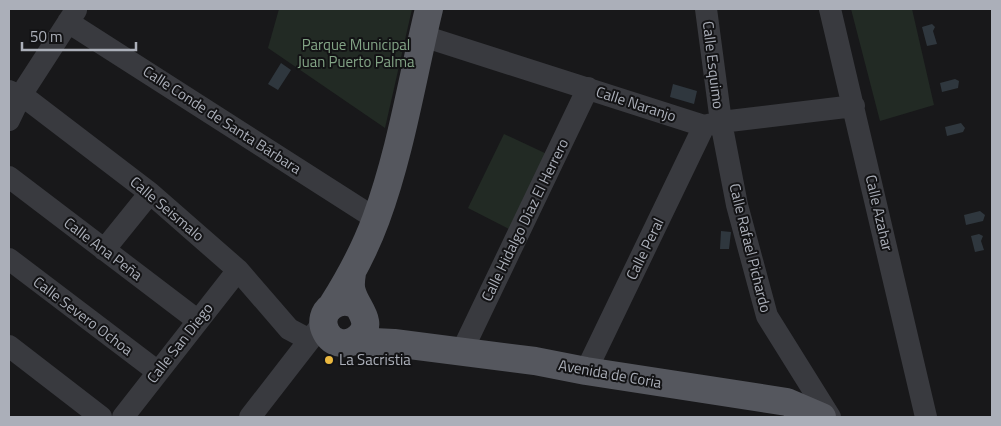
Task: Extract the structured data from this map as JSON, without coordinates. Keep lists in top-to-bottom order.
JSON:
{
  "streets": {
    "main road": ["Avenida de Coria"],
    "street": [
      "Calle Esquimo",
      "Calle Naranjo",
      "Calle Conde de Santa Bárbara",
      "Calle Seismalo",
      "Calle Azahar",
      "Calle Hidalgo Díaz El Herrero",
      "Calle Rafael Pichardo",
      "Calle Ana Peña",
      "Calle Peral",
      "Calle Severo Ochoa",
      "Calle San Diego"
    ]
  },
  "crossings": [
    ["Calle Esquimo", "Calle Naranjo"],
    ["Calle Esquimo", "Calle Rafael Pichardo"],
    ["Calle Esquimo", "Calle Peral"],
    ["Calle Naranjo", "Calle Azahar"],
    ["Calle Naranjo", "Calle Hidalgo Díaz El Herrero"],
    ["Calle Naranjo", "Calle Rafael Pichardo"],
    ["Calle Naranjo", "Calle Peral"],
    ["Calle Seismalo", "Calle San Diego"],
    ["Calle Seismalo", "Avenida de Coria"],
    ["Calle Hidalgo Díaz El Herrero", "Avenida de Coria"],
    ["Calle Rafael Pichardo", "Calle Peral"],
    ["Calle Ana Peña", "Calle San Diego"],
    ["Calle Peral", "Avenida de Coria"],
    ["Calle Severo Ochoa", "Calle San Diego"]
  ],
  "parks": ["Parque Municipal Juan Puerto Palma"],
  "places": ["La Sacristia"],
  "scale_bar": "50 m"
}
